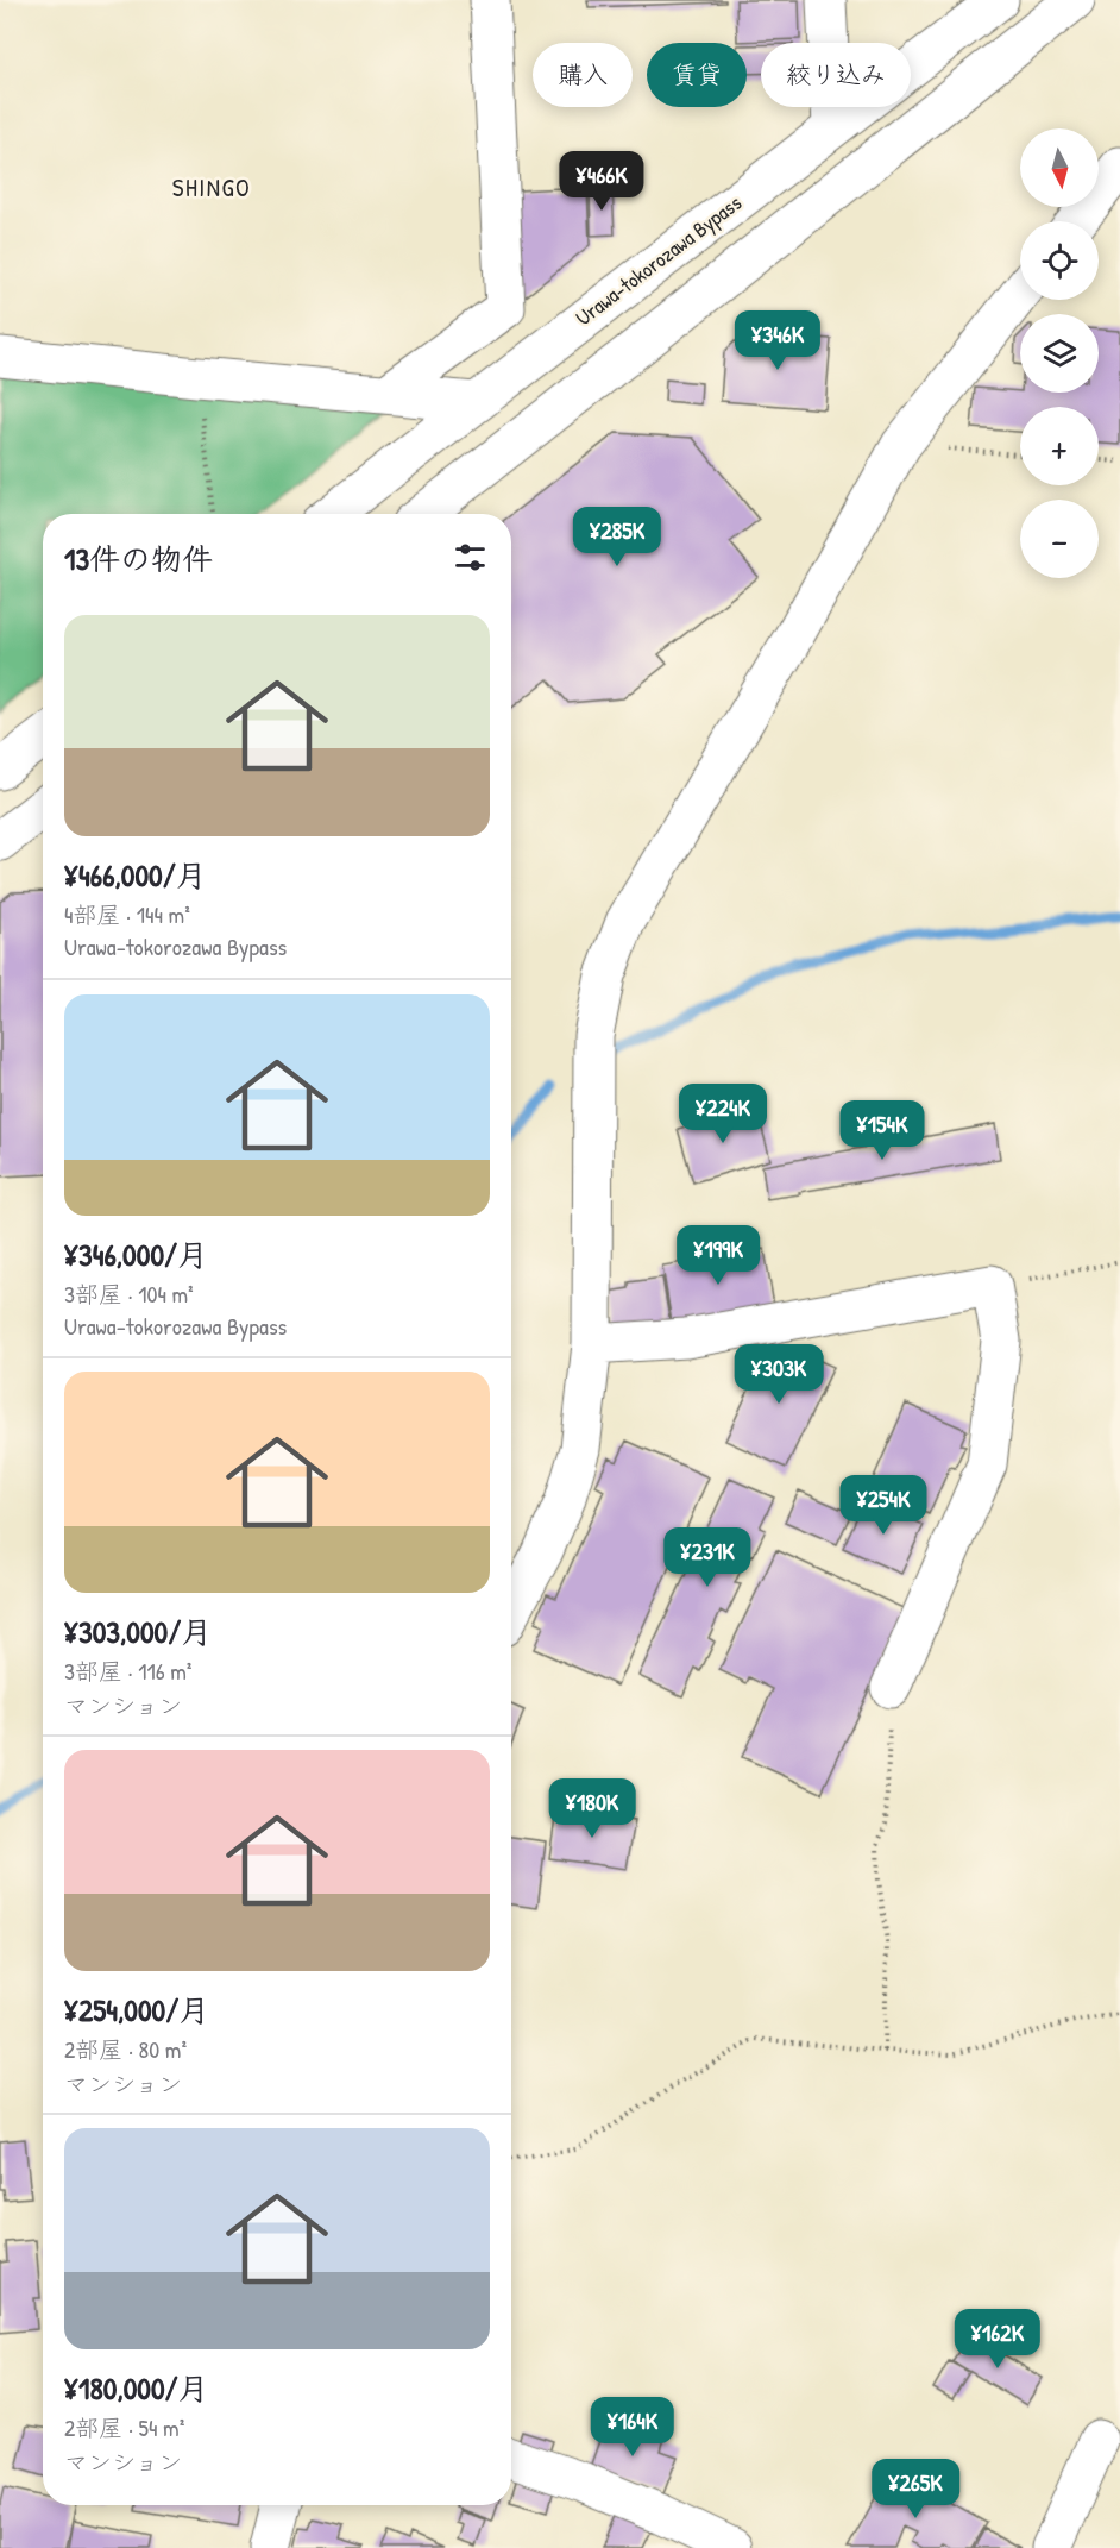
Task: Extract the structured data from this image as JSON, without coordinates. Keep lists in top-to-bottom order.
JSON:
{
  "streets": {
    "main road": ["Urawa-tokorozawa Bypass"]
  },
  "districts": ["SHINGO"],
  "north": "bottom",
  "page": {
    "chip": ["購入", "賃貸", "絞り込み"],
    "map_buttons": ["+", "−"],
    "price": [
      "¥466K",
      "¥346K",
      "¥285K",
      "¥224K",
      "¥154K",
      "¥199K",
      "¥303K",
      "¥254K",
      "¥231K",
      "¥180K",
      "¥162K",
      "¥164K",
      "¥265K"
    ],
    "heading": "13件の物件",
    "list": [
      {
        "name": "¥466,000/月",
        "note": "4部屋 · 144 m² · Urawa-tokorozawa Bypass"
      },
      {
        "name": "¥346,000/月",
        "note": "3部屋 · 104 m² · Urawa-tokorozawa Bypass"
      },
      {
        "name": "¥303,000/月",
        "note": "3部屋 · 116 m² · マンション"
      },
      {
        "name": "¥254,000/月",
        "note": "2部屋 · 80 m² · マンション"
      },
      {
        "name": "¥180,000/月",
        "note": "2部屋 · 54 m² · マンション"
      }
    ]
  }
}
